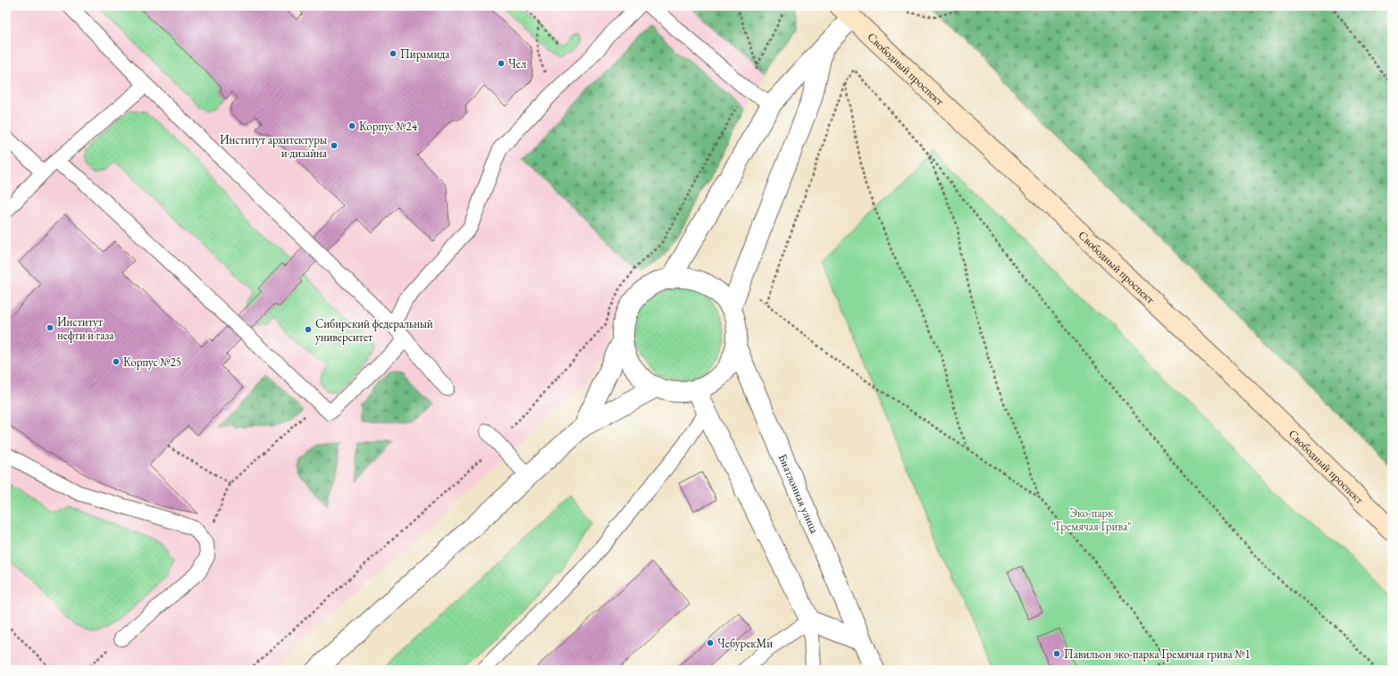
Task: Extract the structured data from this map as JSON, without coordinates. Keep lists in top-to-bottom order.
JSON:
{
  "streets": {
    "main road": ["Свободный проспект"],
    "street": ["Биатлонная улица"]
  },
  "parks": ["Эко-парк \"Гремячая Грива\""],
  "places": [
    "Пирамида",
    "Чел",
    "Корпус №24",
    "Институт архитектуры и дизайна",
    "Институт нефти и газа",
    "Сибирский федеральный университет",
    "Корпус №25",
    "ЧебурекМи",
    "Павильон эко-парка Гремячая грива №1"
  ]
}
